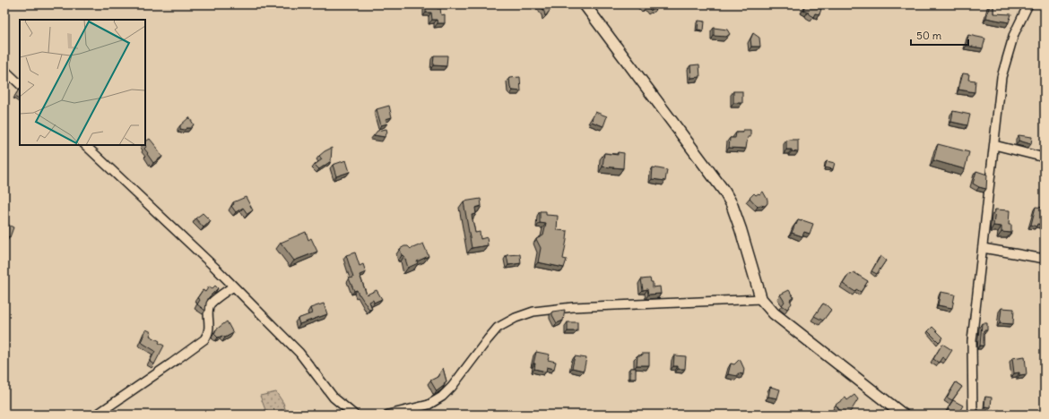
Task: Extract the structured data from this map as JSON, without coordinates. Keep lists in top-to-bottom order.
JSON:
{
  "scale_bar": "50 m"
}
